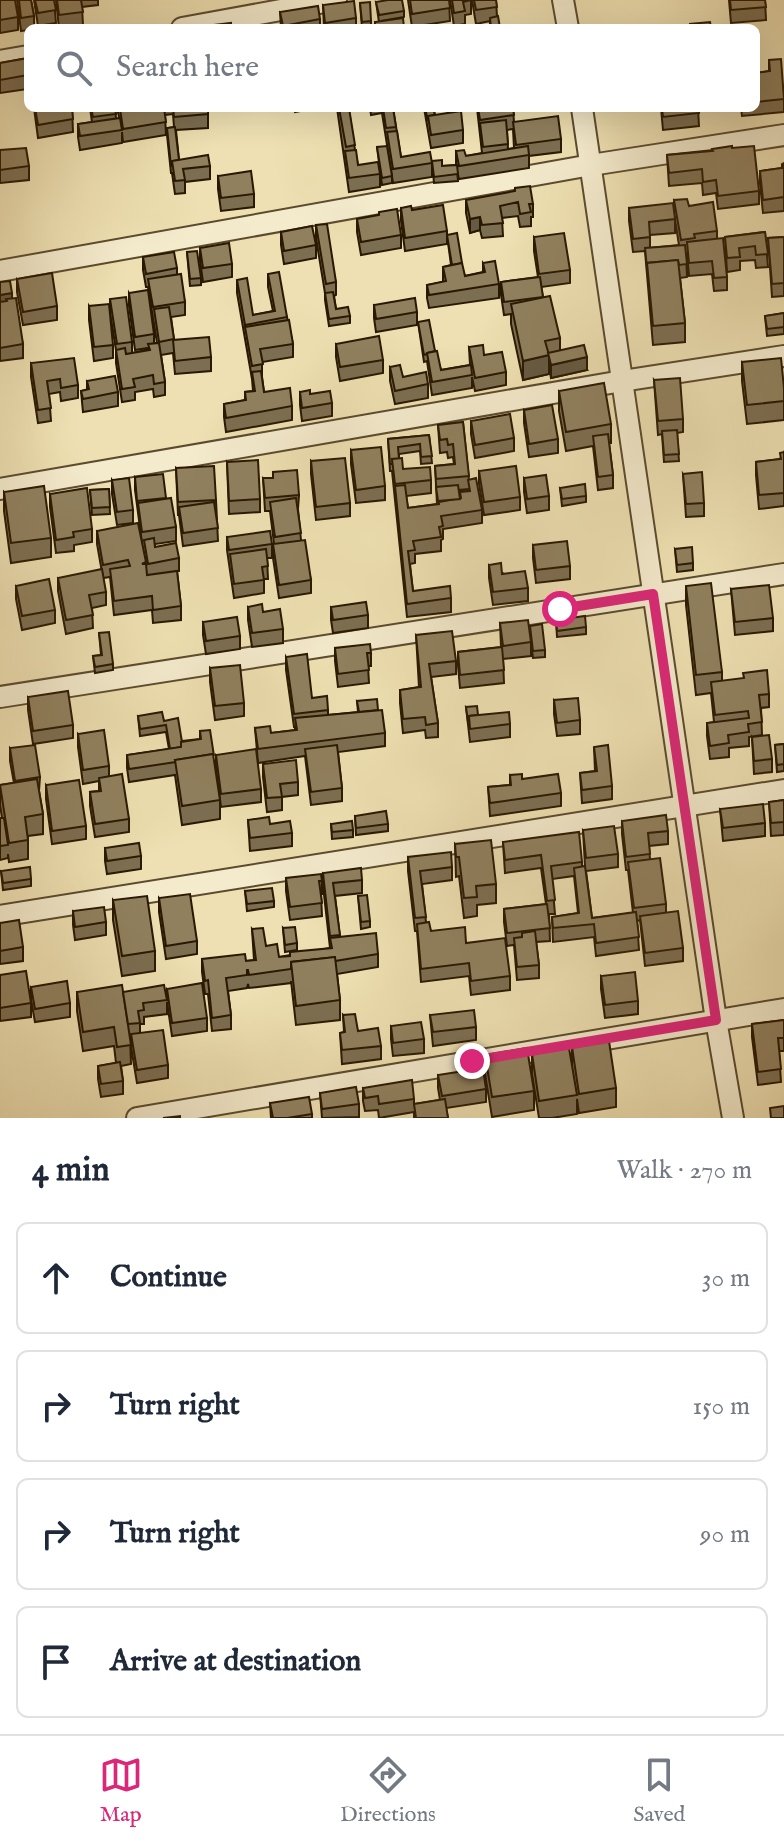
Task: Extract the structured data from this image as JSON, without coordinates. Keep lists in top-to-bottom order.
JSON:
{
  "page": {
    "search": "Search here",
    "heading": ["4 min", "Walk · 270 m"],
    "list": [
      ["Continue", "30 m"],
      ["Turn right", "150 m"],
      ["Turn right", "90 m"],
      "Arrive at destination"
    ],
    "nav": ["Map", "Directions", "Saved"]
  }
}
